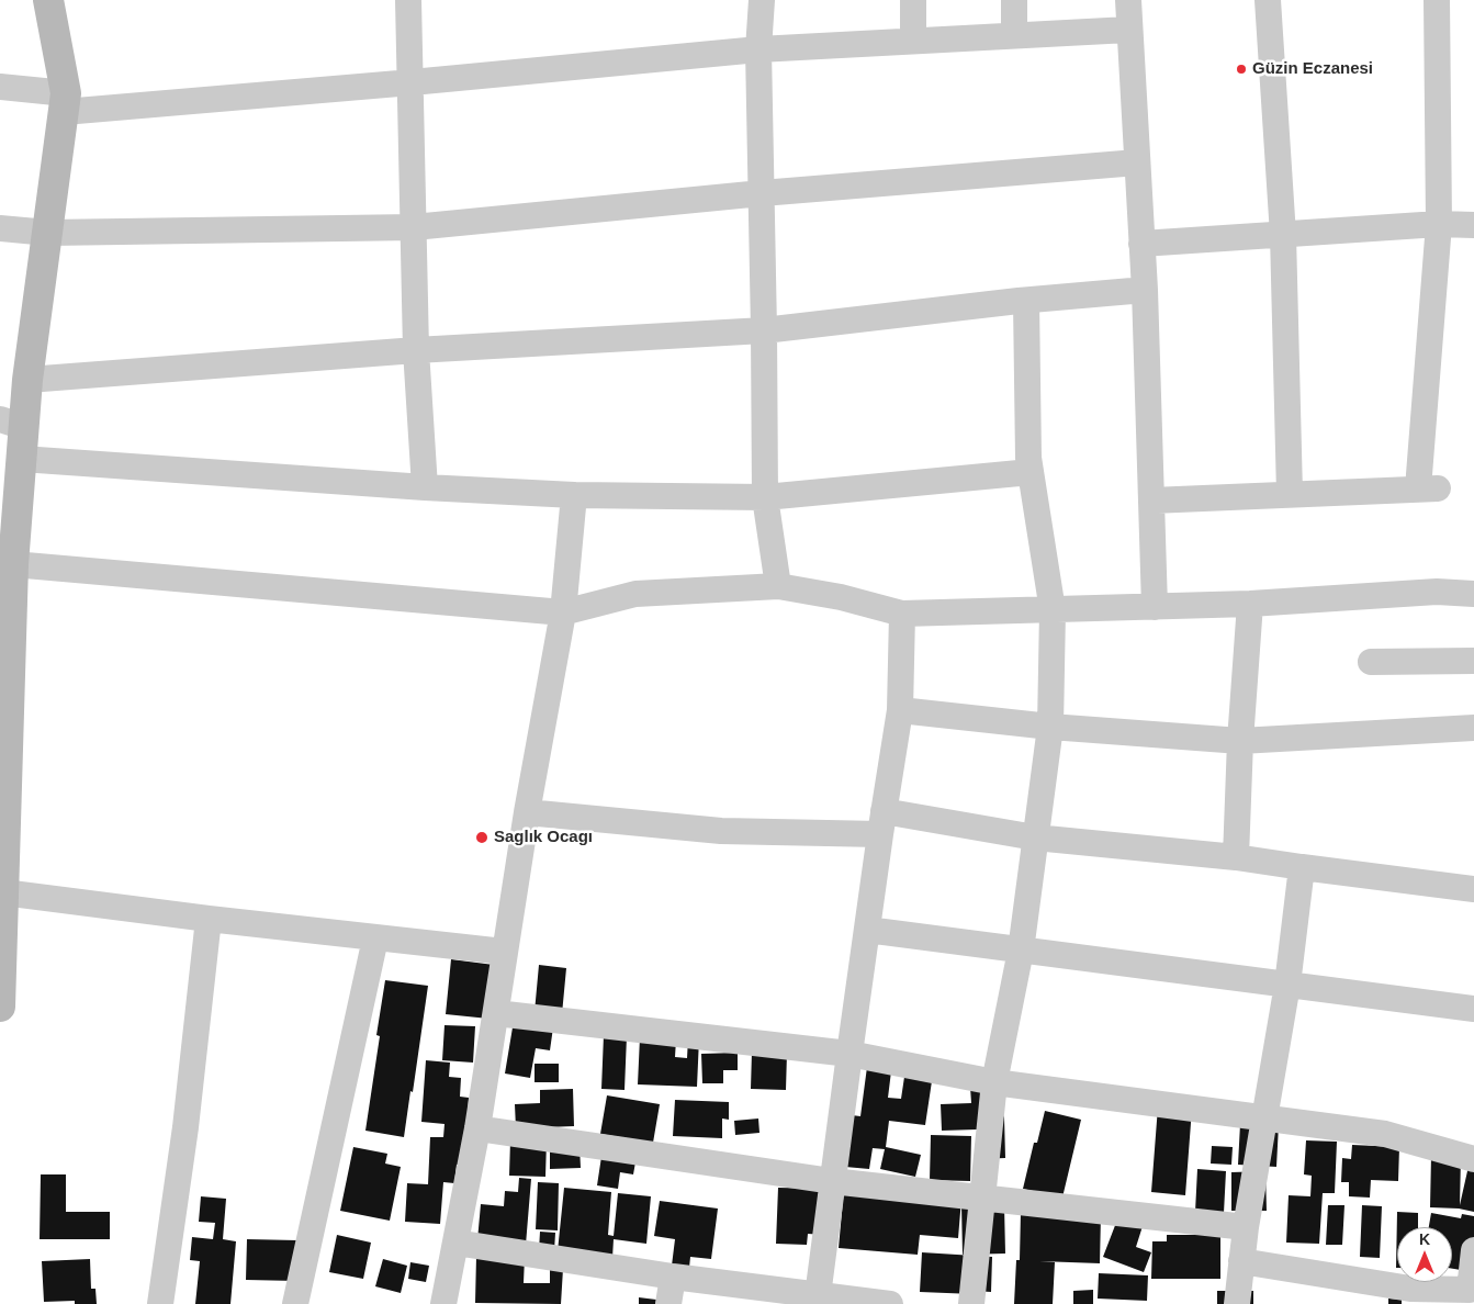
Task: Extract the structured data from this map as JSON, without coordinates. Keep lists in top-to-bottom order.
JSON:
{
  "places": ["Güzin Eczanesi", "Saglık Ocagı"],
  "north": "top"
}
